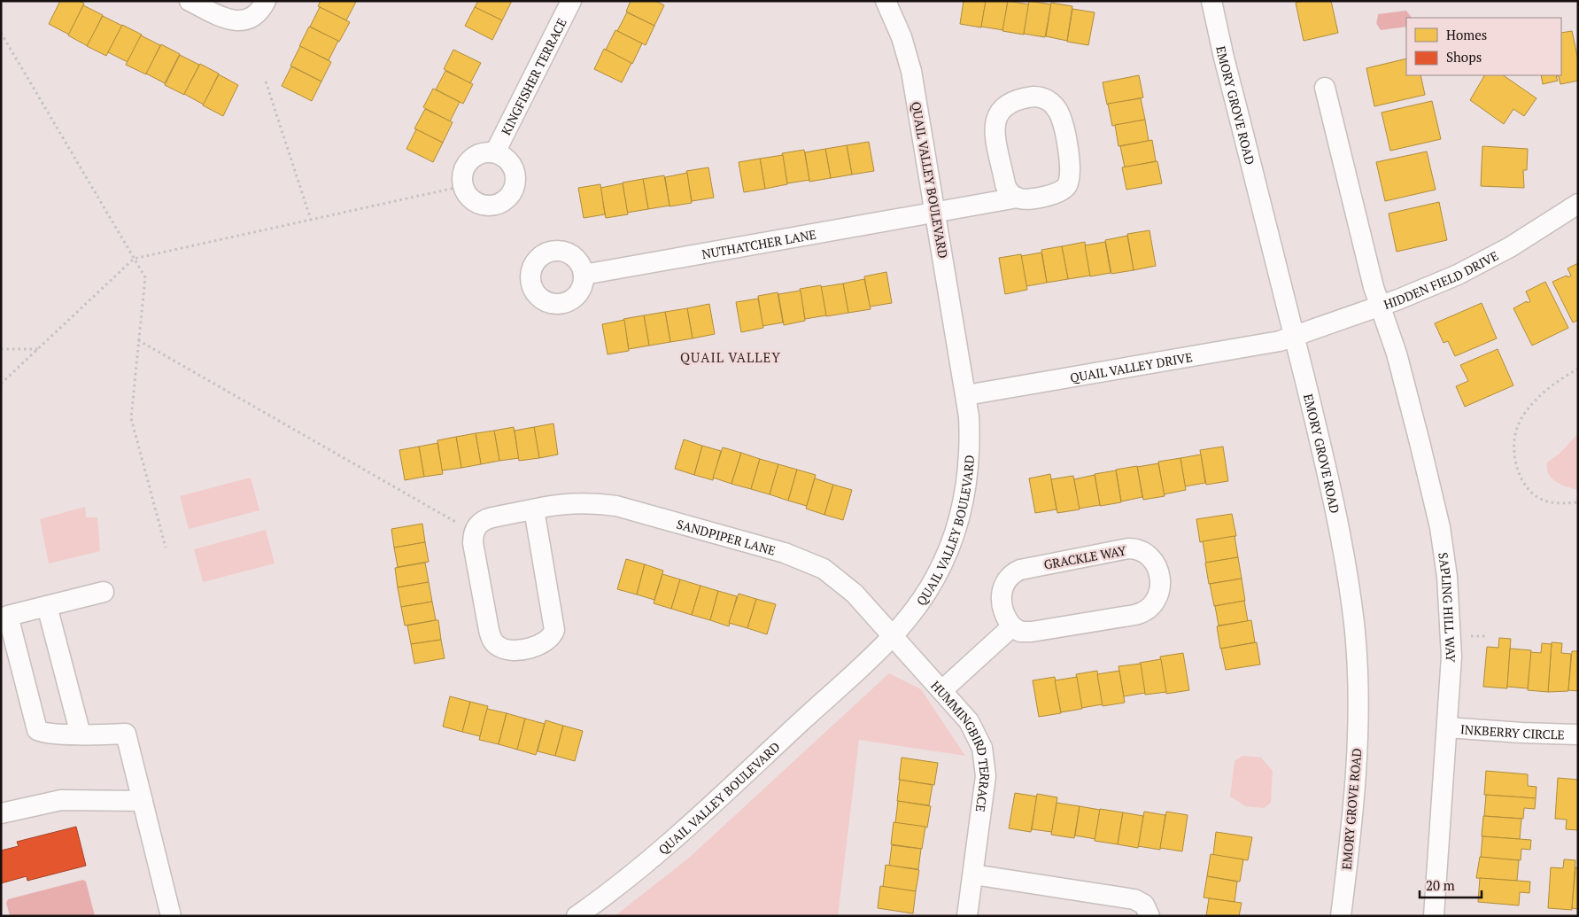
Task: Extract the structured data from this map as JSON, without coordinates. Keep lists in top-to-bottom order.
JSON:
{
  "streets": {
    "street": [
      "KINGFISHER TERRACE",
      "EMORY GROVE ROAD",
      "QUAIL VALLEY BOULEVARD",
      "NUTHATCHER LANE",
      "HIDDEN FIELD DRIVE",
      "QUAIL VALLEY DRIVE",
      "SANDPIPER LANE",
      "GRACKLE WAY",
      "SAPLING HILL WAY",
      "INKBERRY CIRCLE",
      "HUMMINGBIRD TERRACE"
    ]
  },
  "crossings": [
    ["EMORY GROVE ROAD", "HIDDEN FIELD DRIVE"],
    ["EMORY GROVE ROAD", "QUAIL VALLEY DRIVE"],
    ["QUAIL VALLEY BOULEVARD", "NUTHATCHER LANE"],
    ["QUAIL VALLEY BOULEVARD", "QUAIL VALLEY DRIVE"],
    ["QUAIL VALLEY BOULEVARD", "SANDPIPER LANE"],
    ["QUAIL VALLEY BOULEVARD", "HUMMINGBIRD TERRACE"],
    ["HIDDEN FIELD DRIVE", "QUAIL VALLEY DRIVE"],
    ["HIDDEN FIELD DRIVE", "SAPLING HILL WAY"],
    ["SANDPIPER LANE", "HUMMINGBIRD TERRACE"],
    ["SAPLING HILL WAY", "INKBERRY CIRCLE"]
  ],
  "districts": ["QUAIL VALLEY"],
  "legend": ["Homes", "Shops"],
  "scale_bar": "20 m"
}
